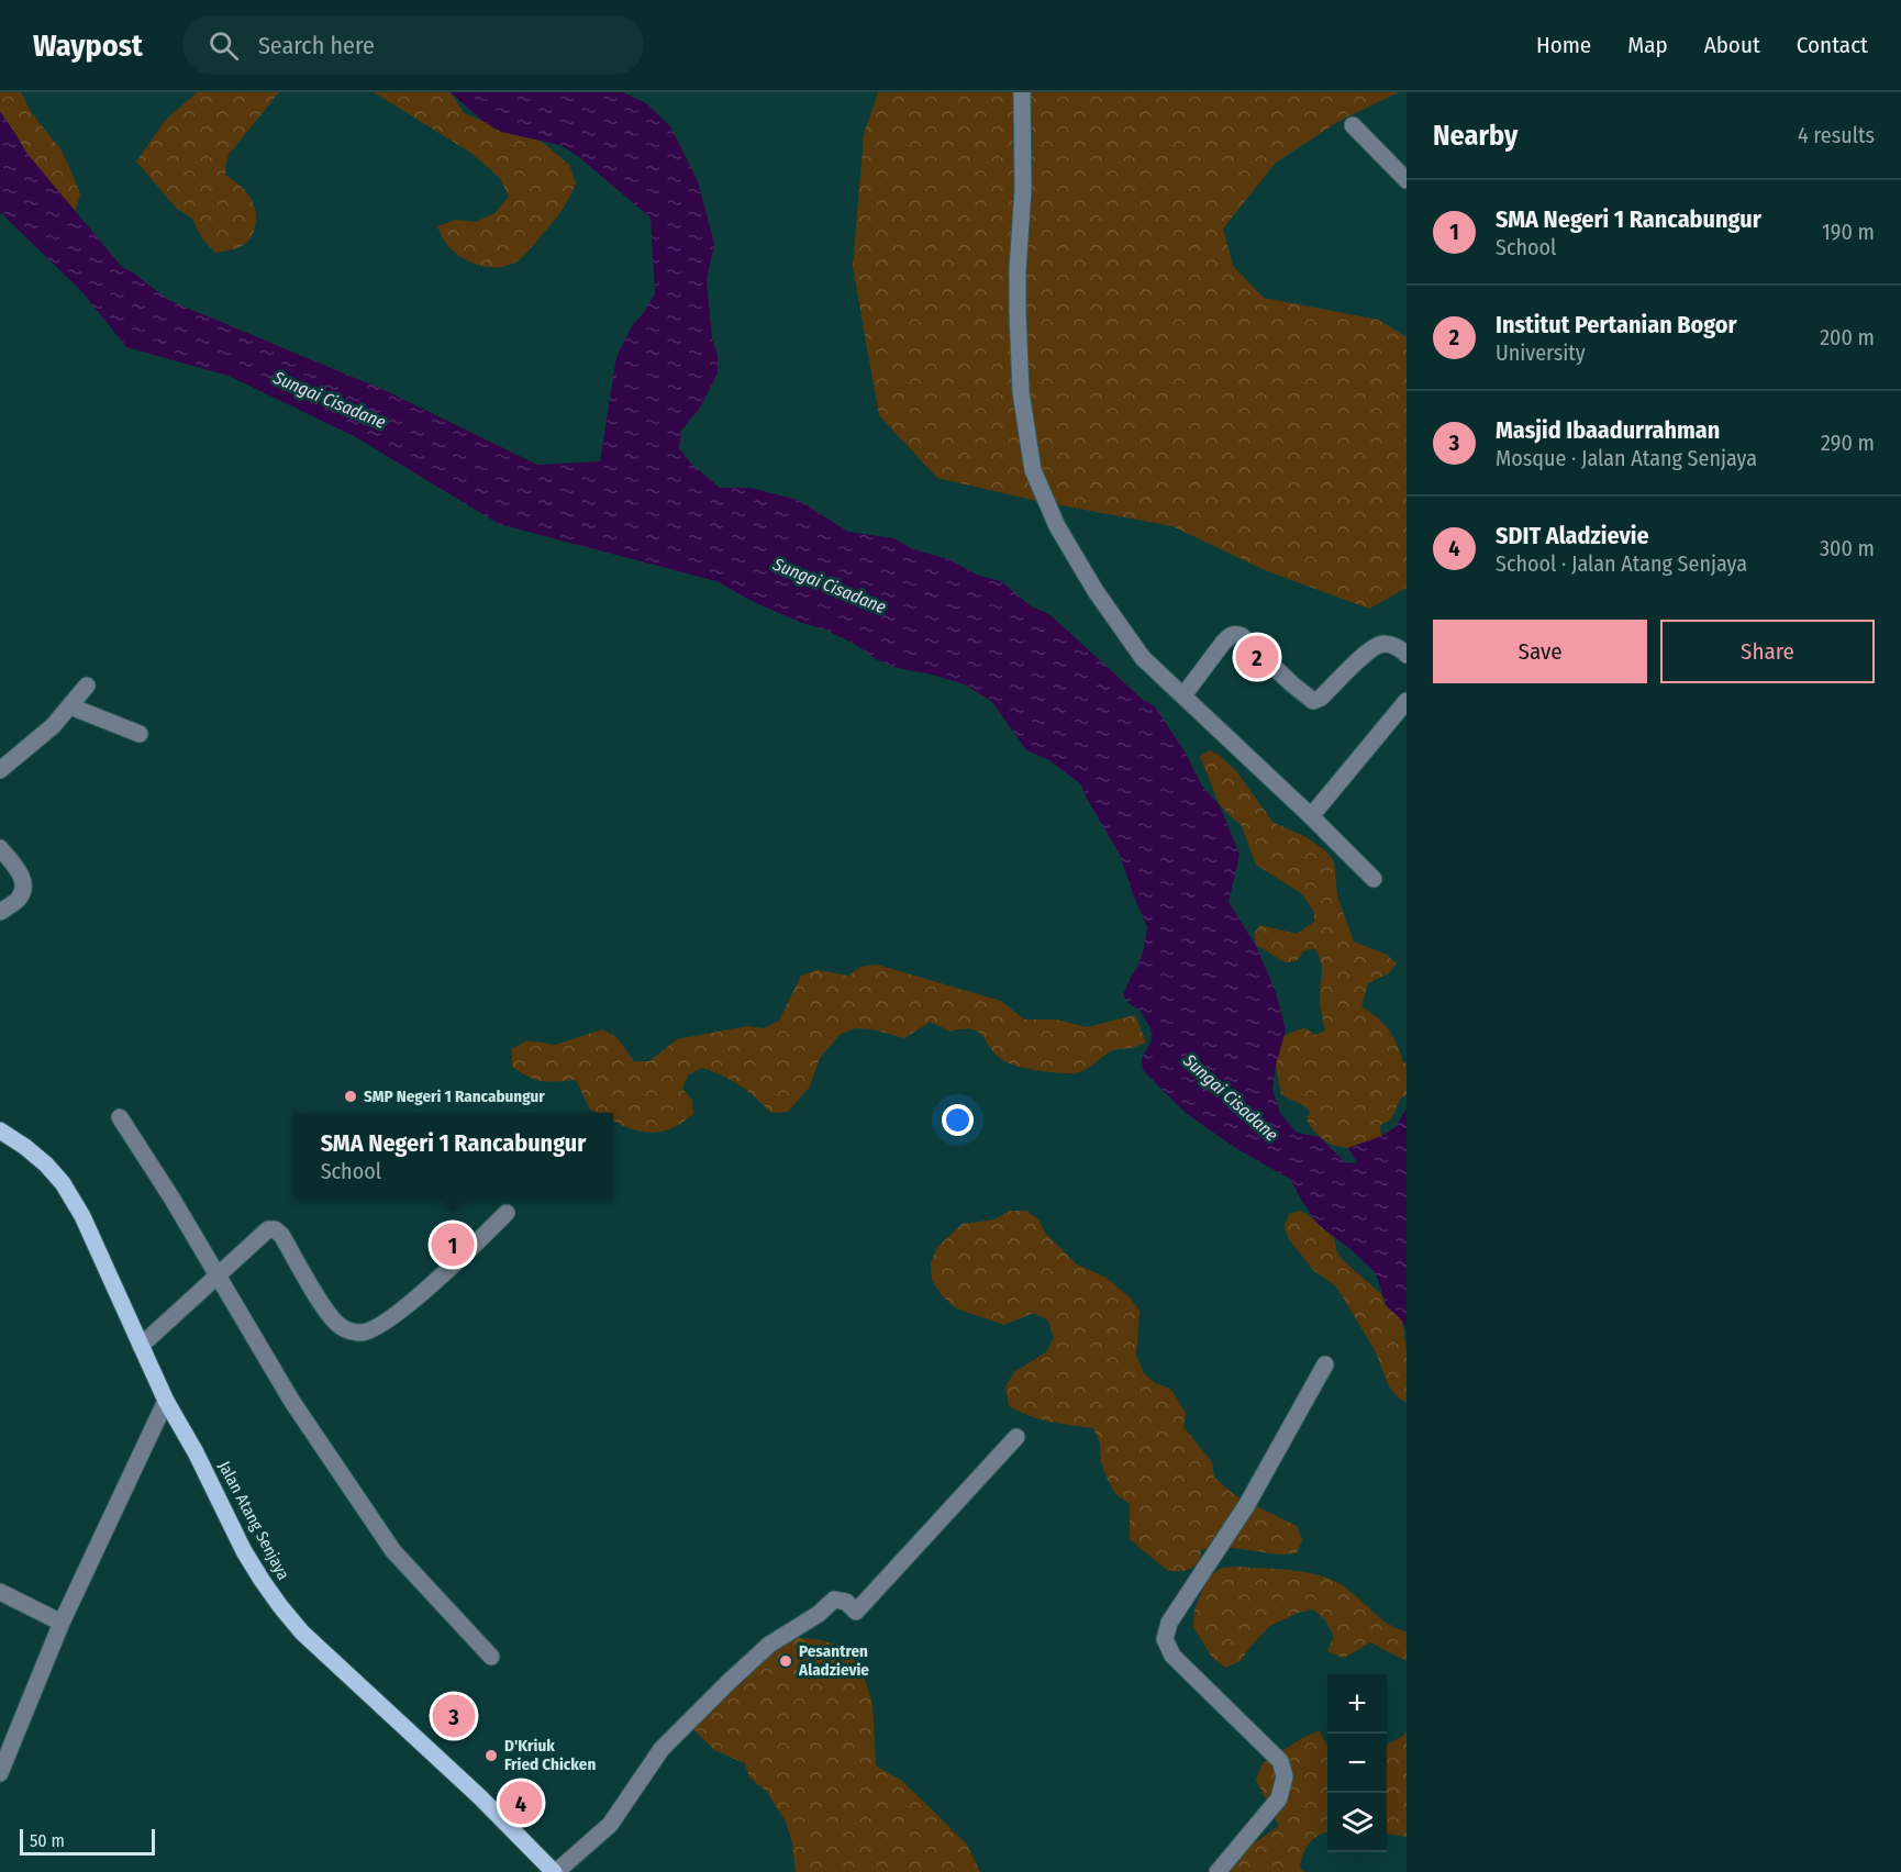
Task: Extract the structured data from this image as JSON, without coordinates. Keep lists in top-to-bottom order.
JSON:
{
  "streets": {
    "main road": ["Jalan Atang Senjaya"]
  },
  "water": ["Sungai Cisadane"],
  "places": ["SMP Negeri 1 Rancabungur", "Pesantren Aladzievie", "D'Kriuk Fried Chicken"],
  "scale_bar": "50 m",
  "page": {
    "header": "Waypost",
    "search": "Search here",
    "nav": [
      "Home",
      "Map",
      "About",
      "Contact"
    ],
    "heading": ["Nearby", "4 results"],
    "list": [
      {
        "mark": "1",
        "name": "SMA Negeri 1 Rancabungur",
        "note": "School",
        "value": "190 m"
      },
      {
        "mark": "2",
        "name": "Institut Pertanian Bogor",
        "note": "University",
        "value": "200 m"
      },
      {
        "mark": "3",
        "name": "Masjid Ibaadurrahman",
        "note": "Mosque · Jalan Atang Senjaya",
        "value": "290 m"
      },
      {
        "mark": "4",
        "name": "SDIT Aladzievie",
        "note": "School · Jalan Atang Senjaya",
        "value": "300 m"
      }
    ],
    "buttons": ["Save", "Share"],
    "pins": [
      "2",
      "1",
      "3",
      "4"
    ],
    "popup": ["SMA Negeri 1 Rancabungur", "School"],
    "map_buttons": ["+", "−"],
    "scale": "50 m"
  }
}
